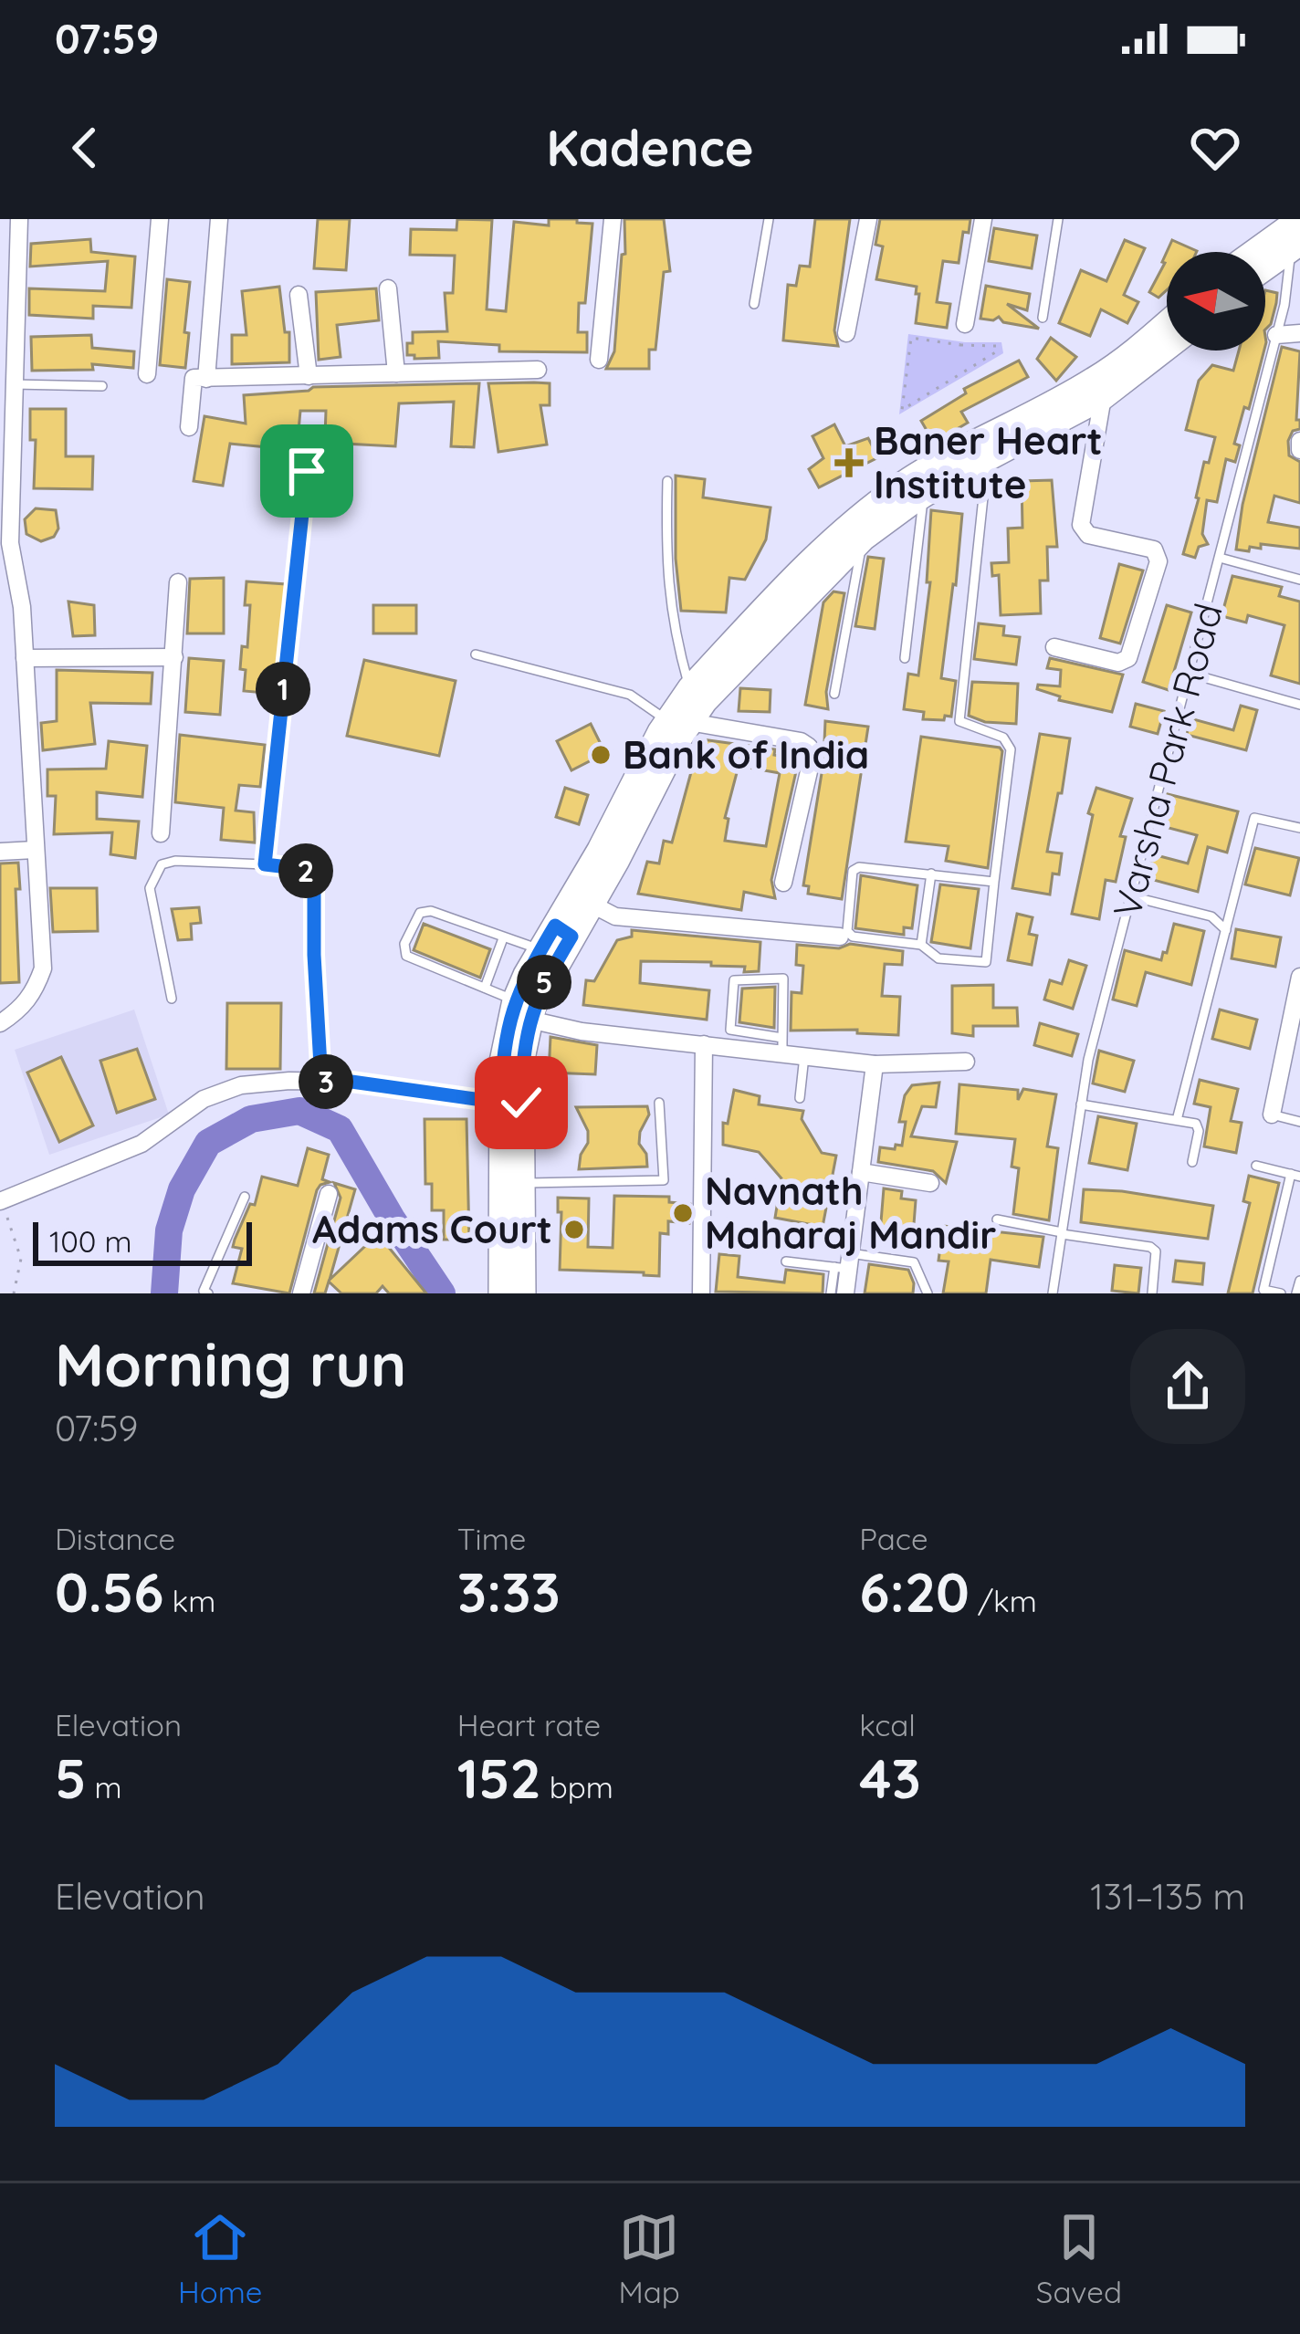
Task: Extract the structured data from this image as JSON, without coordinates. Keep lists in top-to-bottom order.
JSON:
{
  "streets": {
    "lane": ["Varsha Park Road"]
  },
  "places": {
    "health": ["Baner Heart Institute"],
    "other": ["Bank of India", "Navnath Maharaj Mandir", "Adams Court"]
  },
  "scale_bar": "100 m",
  "north": "left",
  "page": {
    "status": "07:59",
    "header": "Kadence",
    "pins": [
      "1",
      "2",
      "5",
      "3"
    ],
    "scale": "100 m",
    "heading": ["Morning run", "07:59"],
    "stats": [
      ["Distance", "0.56 km"],
      ["Time", "3:33"],
      ["Pace", "6:20 /km"],
      ["Elevation", "5 m"],
      ["Heart rate", "152 bpm"],
      ["kcal", "43"]
    ],
    "chart": ["Elevation", "131–135 m"],
    "tabs": ["Home", "Map", "Saved"]
  }
}
